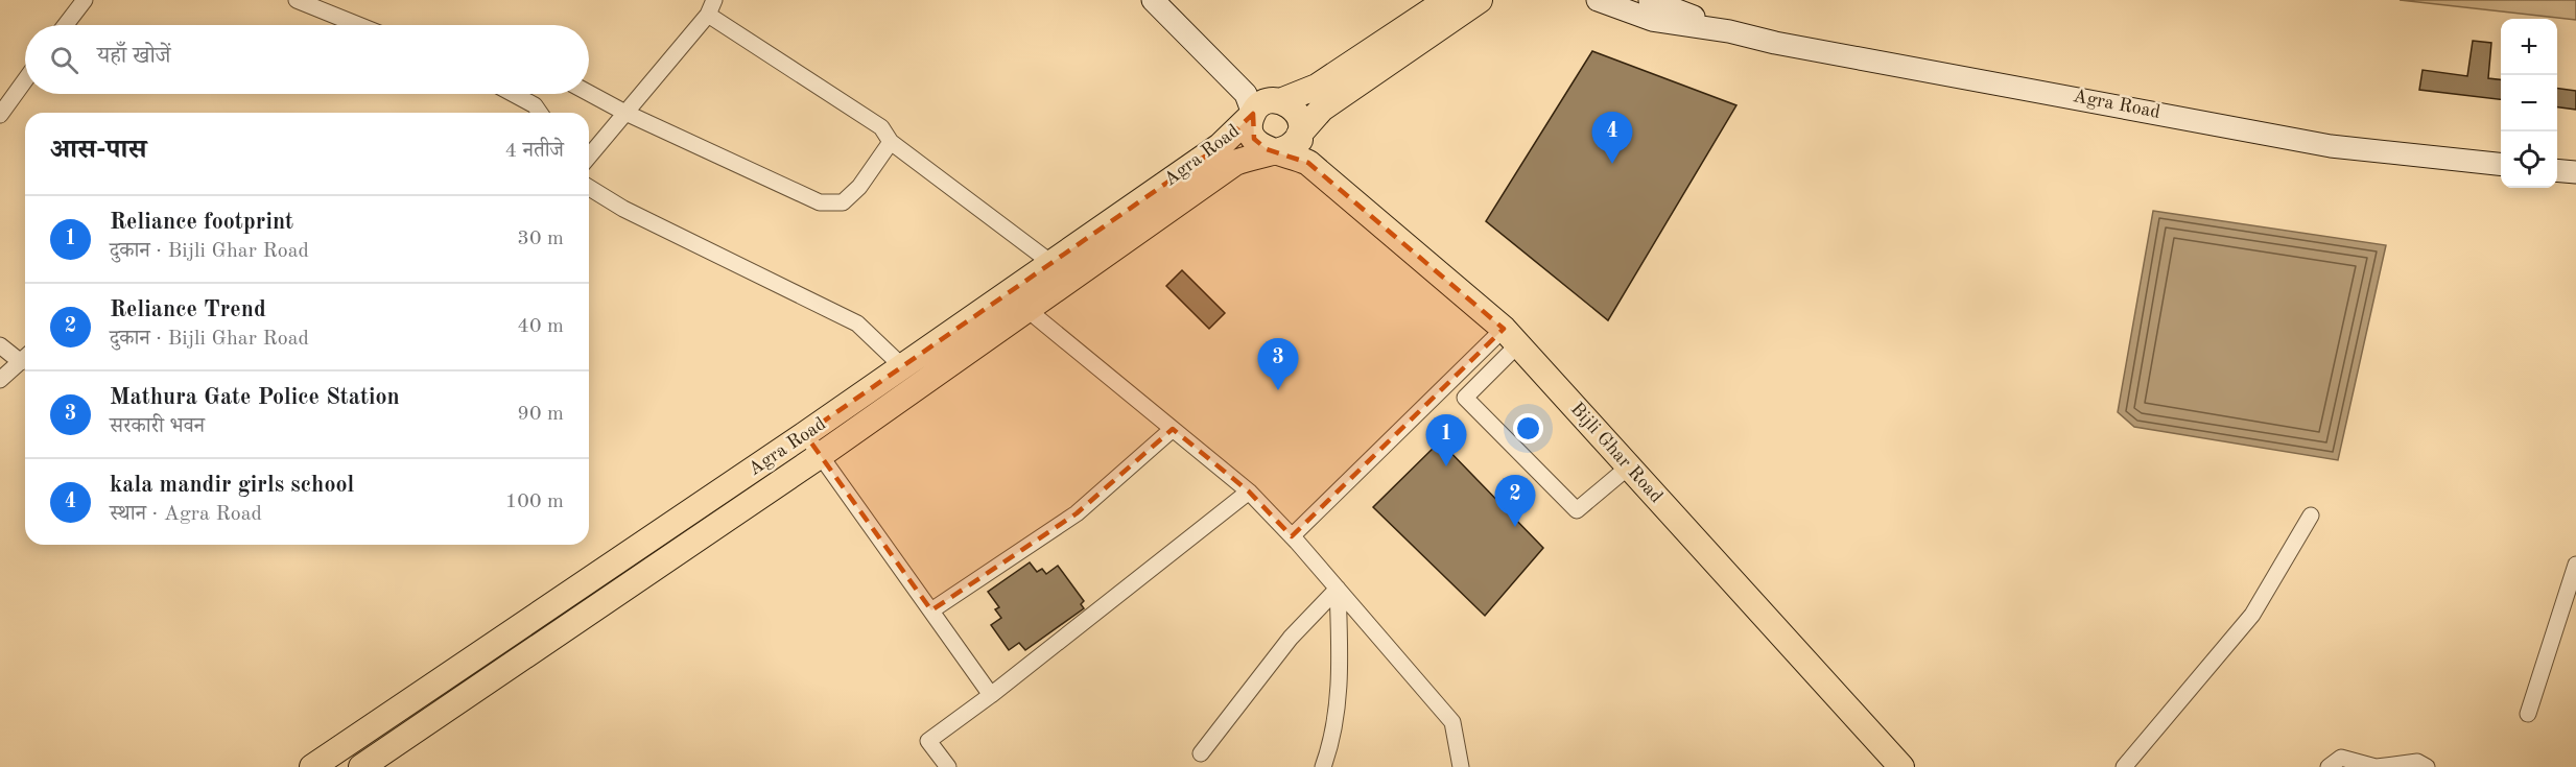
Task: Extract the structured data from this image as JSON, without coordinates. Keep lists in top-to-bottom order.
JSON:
{
  "streets": {
    "main road": ["Agra Road", "Bijli Ghar Road"]
  },
  "page": {
    "map_buttons": ["+", "−"],
    "search": "यहाँ खोजें",
    "pins": [
      "4",
      "3",
      "1",
      "2"
    ],
    "heading": ["आस-पास", "4 नतीजे"],
    "list": [
      {
        "mark": "1",
        "name": "Reliance footprint",
        "note": "दुकान · Bijli Ghar Road",
        "value": "30 m"
      },
      {
        "mark": "2",
        "name": "Reliance Trend",
        "note": "दुकान · Bijli Ghar Road",
        "value": "40 m"
      },
      {
        "mark": "3",
        "name": "Mathura Gate Police Station",
        "note": "सरकारी भवन",
        "value": "90 m"
      },
      {
        "mark": "4",
        "name": "kala mandir girls school",
        "note": "स्थान · Agra Road",
        "value": "100 m"
      }
    ]
  }
}
